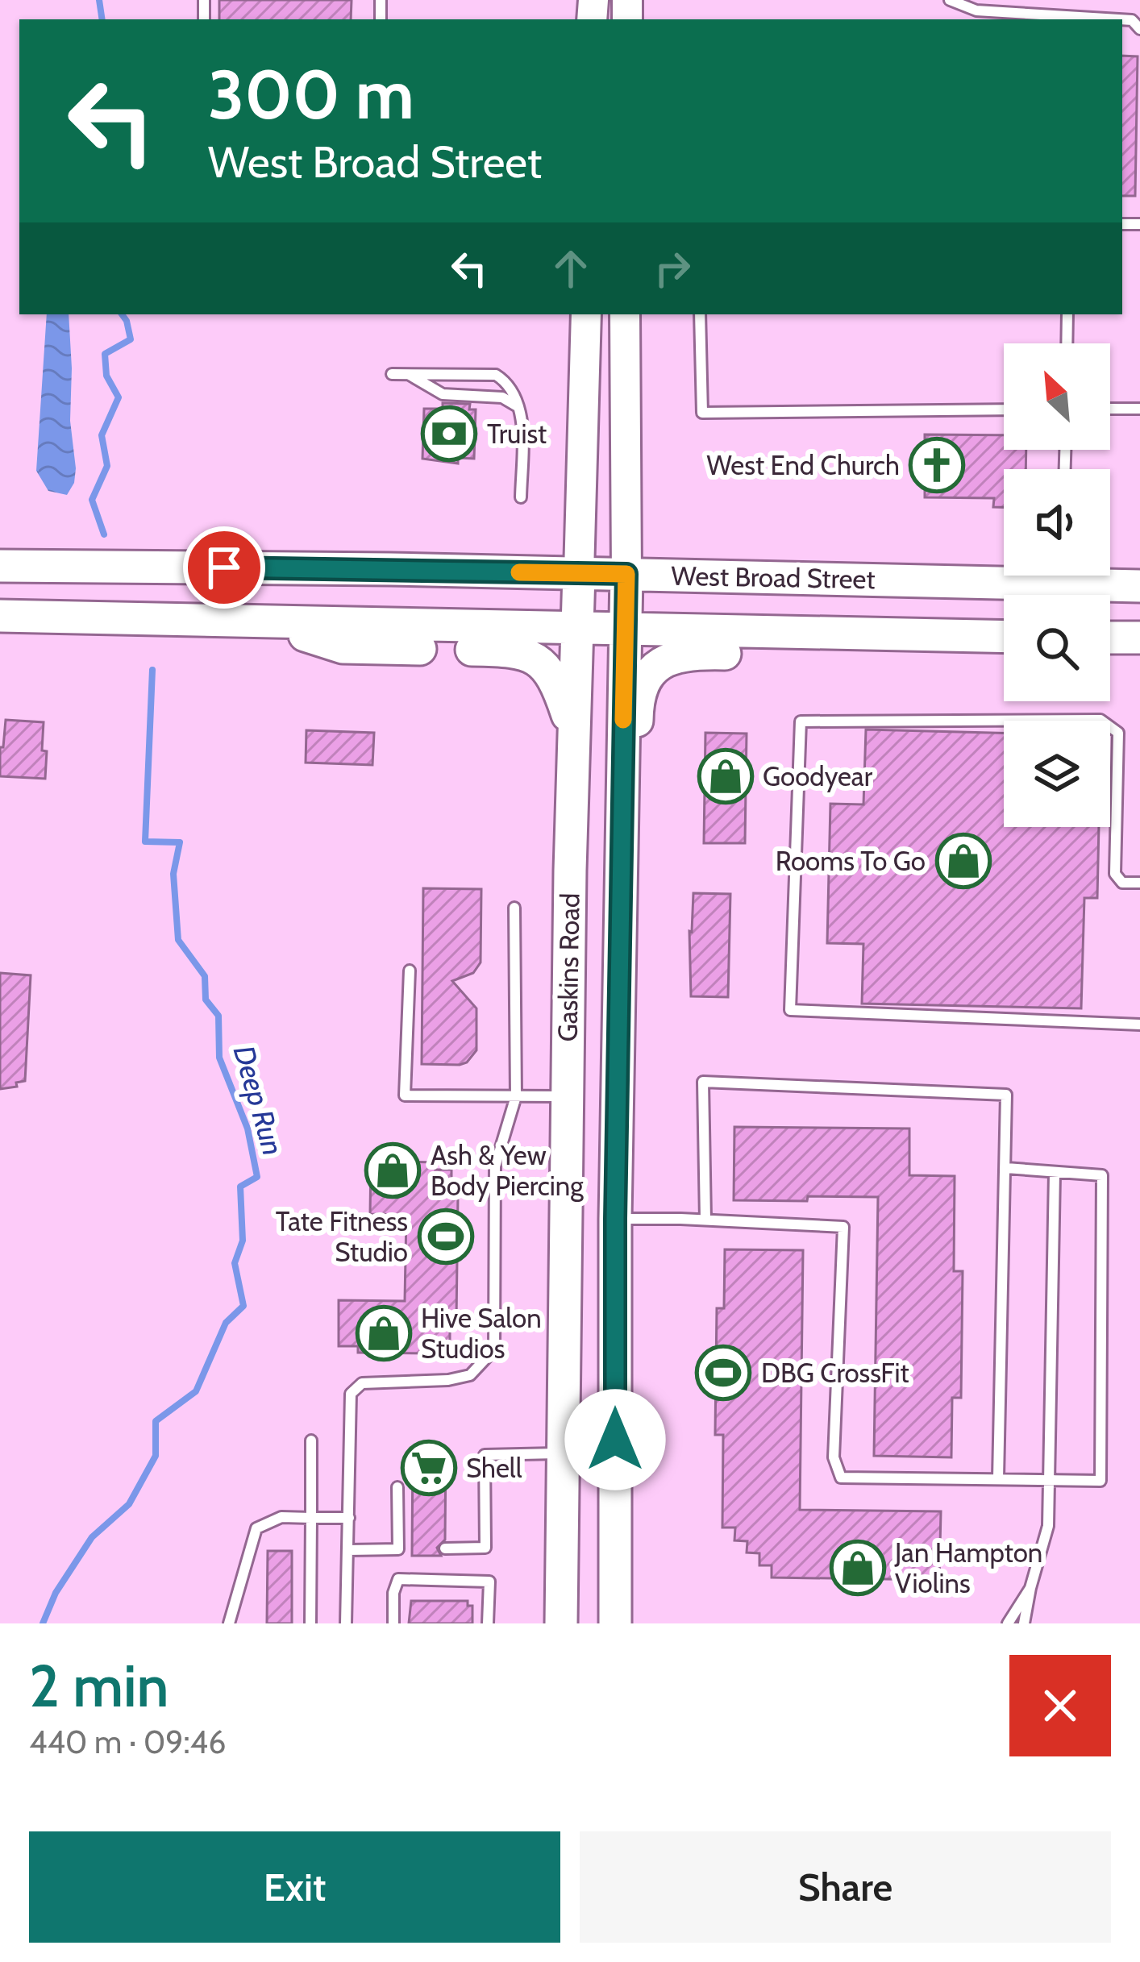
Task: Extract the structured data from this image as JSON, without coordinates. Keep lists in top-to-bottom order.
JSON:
{
  "streets": {
    "main road": ["West Broad Street", "Gaskins Road"]
  },
  "crossings": [
    ["West Broad Street", "Gaskins Road"]
  ],
  "water": ["Deep Run"],
  "places": {
    "bank": ["Truist"],
    "church": ["West End Church"],
    "shop": [
      "Goodyear",
      "Rooms To Go",
      "Ash & Yew Body Piercing",
      "Hive Salon Studios",
      "Jan Hampton Violins"
    ],
    "sports": ["Tate Fitness Studio", "DBG CrossFit"],
    "supermarket": ["Shell"]
  },
  "north": "top left",
  "page": {
    "turn": ["300 m", "West Broad Street"],
    "heading": ["2 min", "440 m · 09:46"],
    "buttons": ["Exit", "Share"]
  }
}
